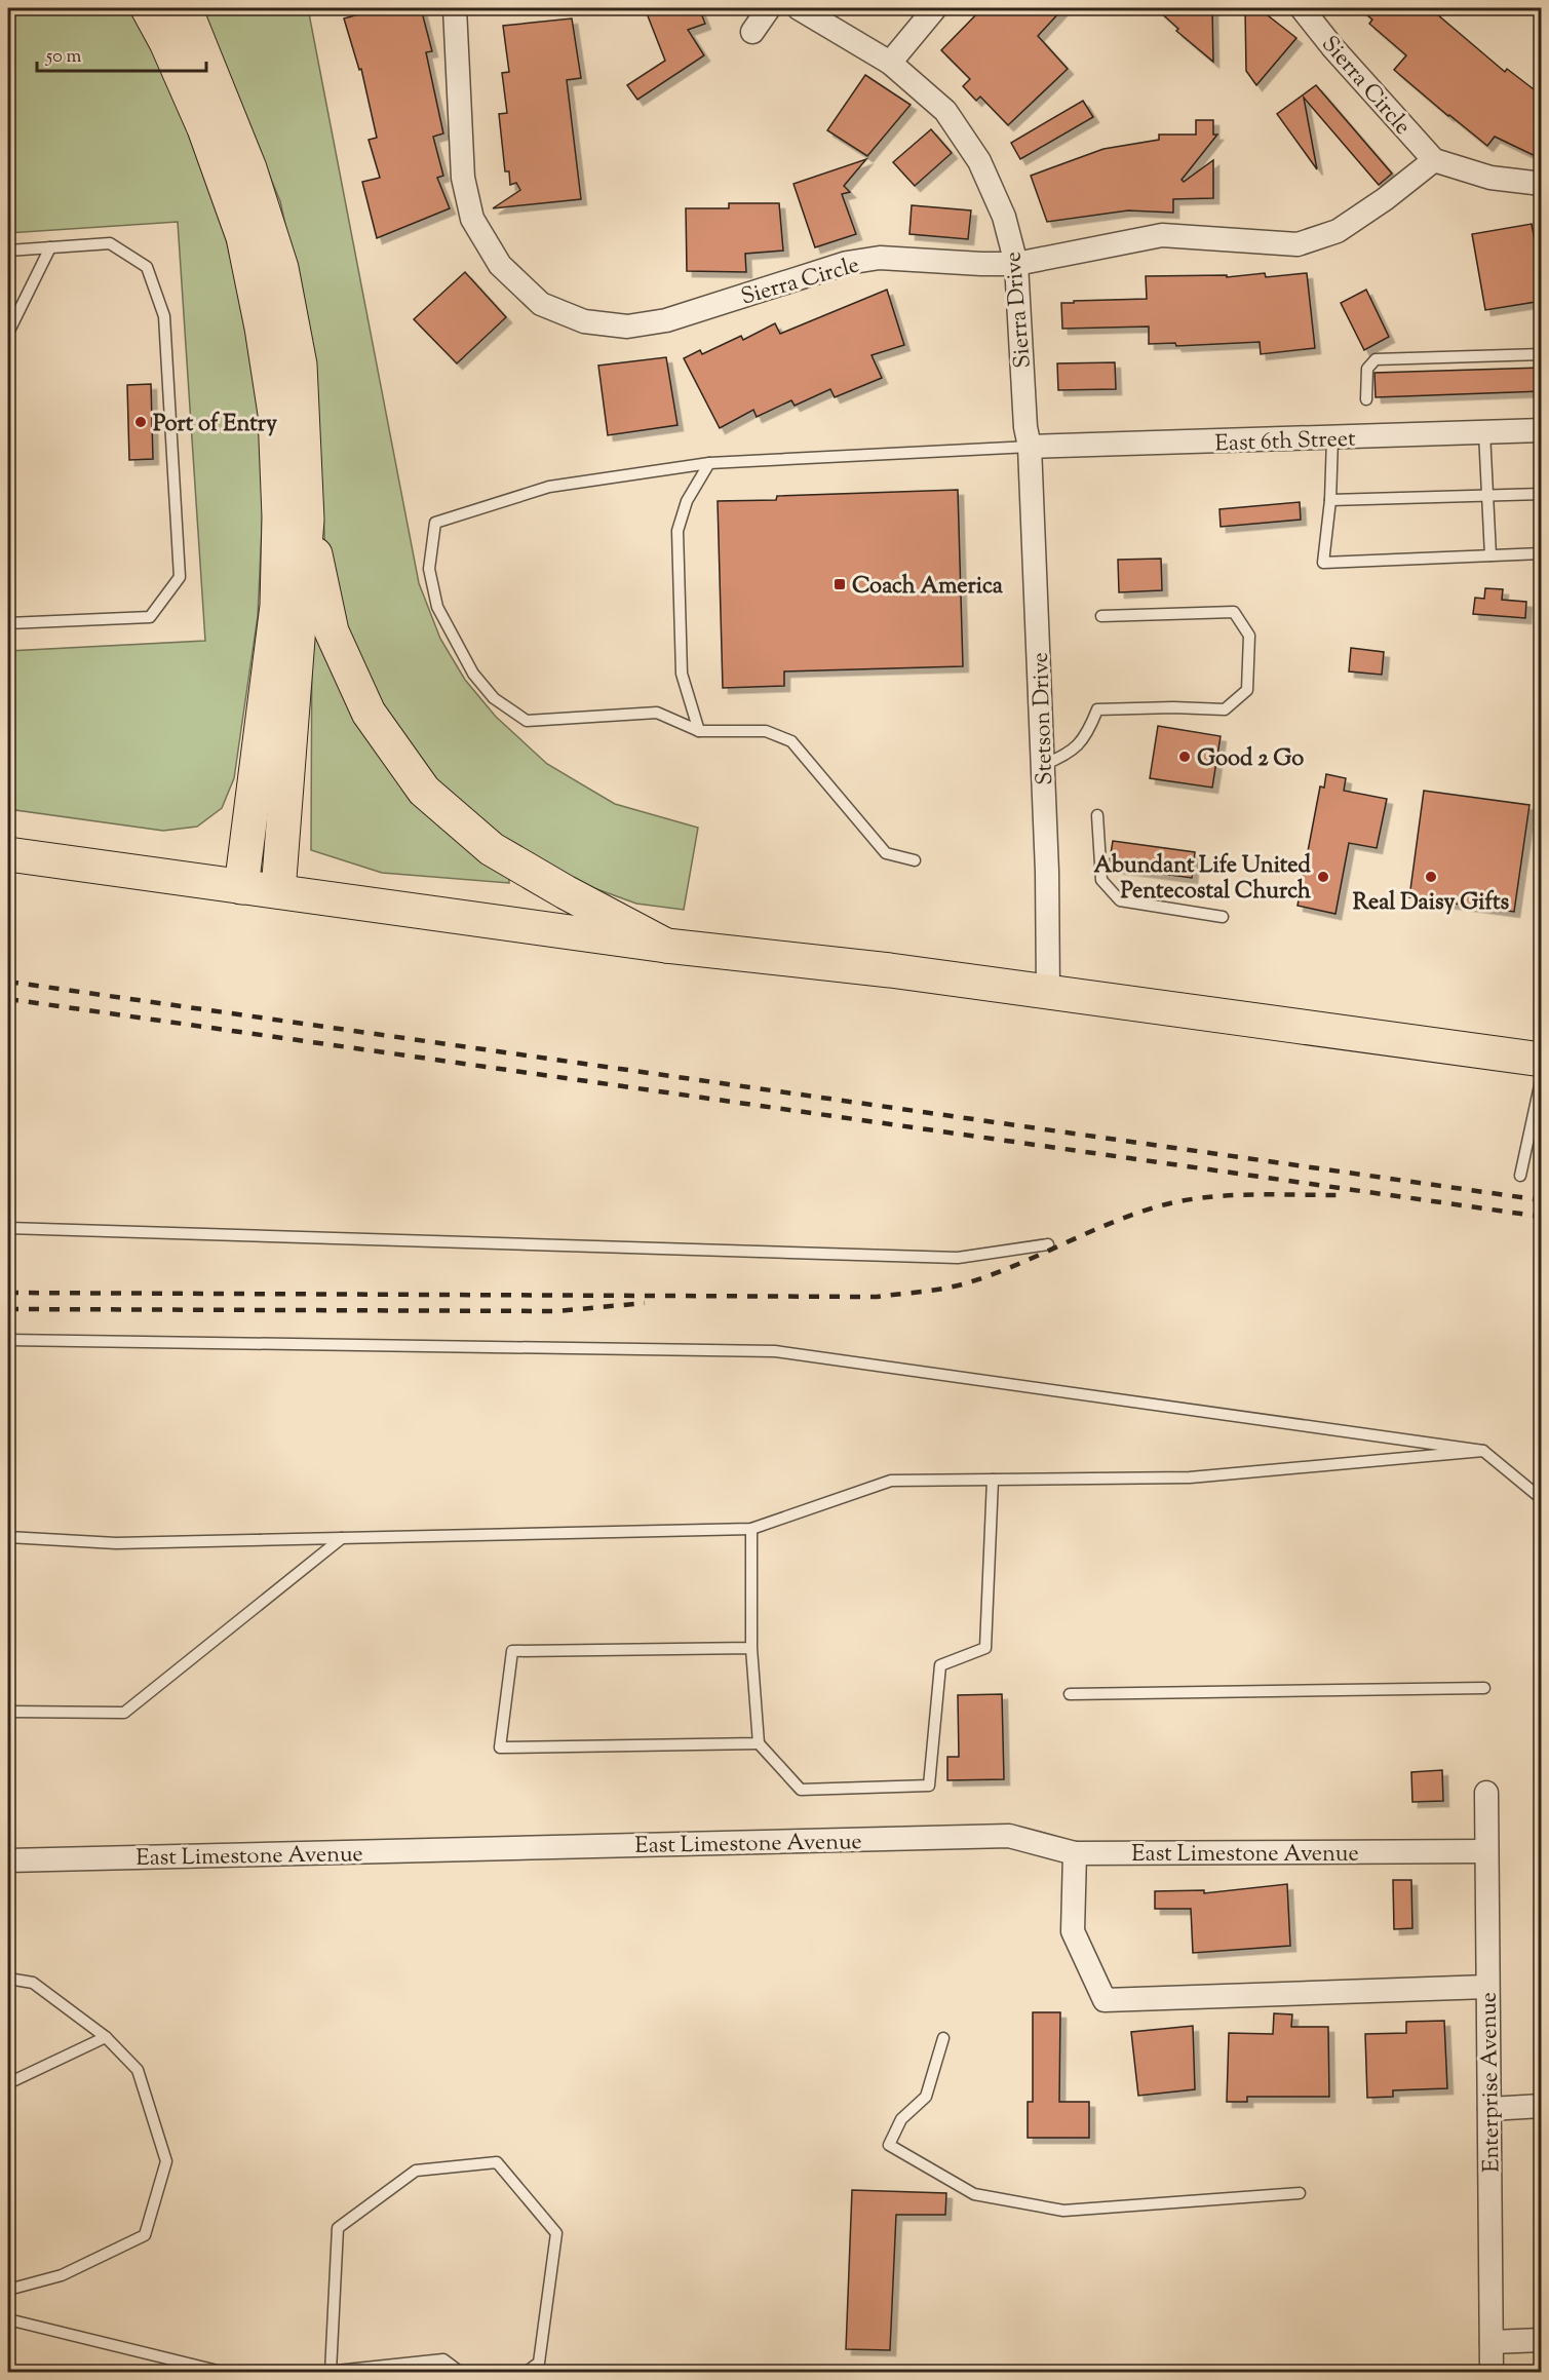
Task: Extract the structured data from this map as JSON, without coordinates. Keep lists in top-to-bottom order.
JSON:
{
  "streets": {
    "street": [
      "Sierra Circle",
      "Sierra Drive",
      "East 6th Street",
      "Stetson Drive",
      "East Limestone Avenue",
      "Enterprise Avenue"
    ]
  },
  "crossings": [
    ["Sierra Circle", "Sierra Drive"],
    ["Sierra Drive", "East 6th Street"],
    ["Sierra Drive", "Stetson Drive"],
    ["East 6th Street", "Stetson Drive"],
    ["East Limestone Avenue", "Enterprise Avenue"]
  ],
  "places": {
    "other": [
      "Port of Entry",
      "Good 2 Go",
      "Abundant Life United Pentecostal Church",
      "Real Daisy Gifts"
    ],
    "transit": ["Coach America"]
  },
  "scale_bar": "50 m"
}
